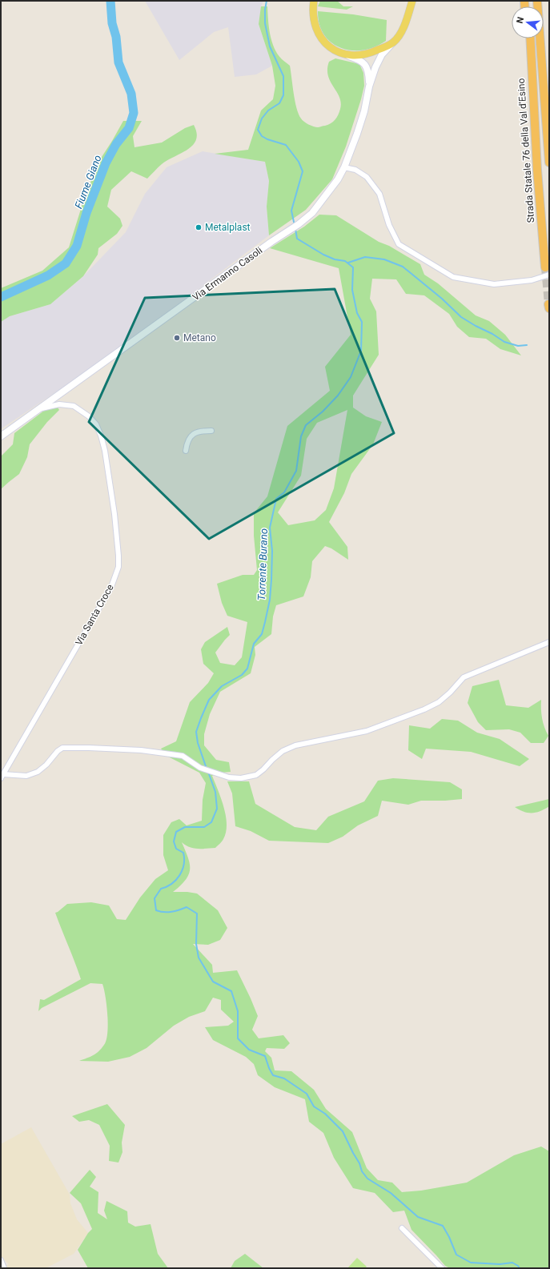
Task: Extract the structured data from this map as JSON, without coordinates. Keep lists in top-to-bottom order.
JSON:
{
  "streets": {
    "highway": ["Strada Statale 76 della Val d'Esino"],
    "main road": ["Via Ermanno Casoli"],
    "street": ["Via Santa Croce"]
  },
  "crossings": [
    ["Via Ermanno Casoli", "Via Santa Croce"]
  ],
  "water": ["Fiume Giano", "Torrente Burano"],
  "places": ["Metalplast", "Metano"],
  "north": "left"
}
